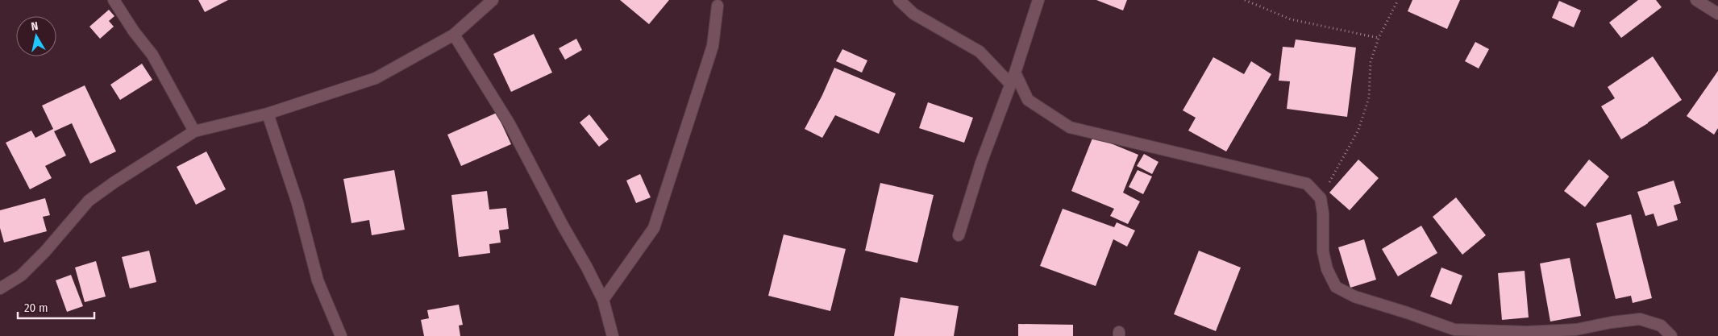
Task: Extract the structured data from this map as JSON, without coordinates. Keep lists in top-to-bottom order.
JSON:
{
  "scale_bar": "20 m",
  "north": "top"
}
